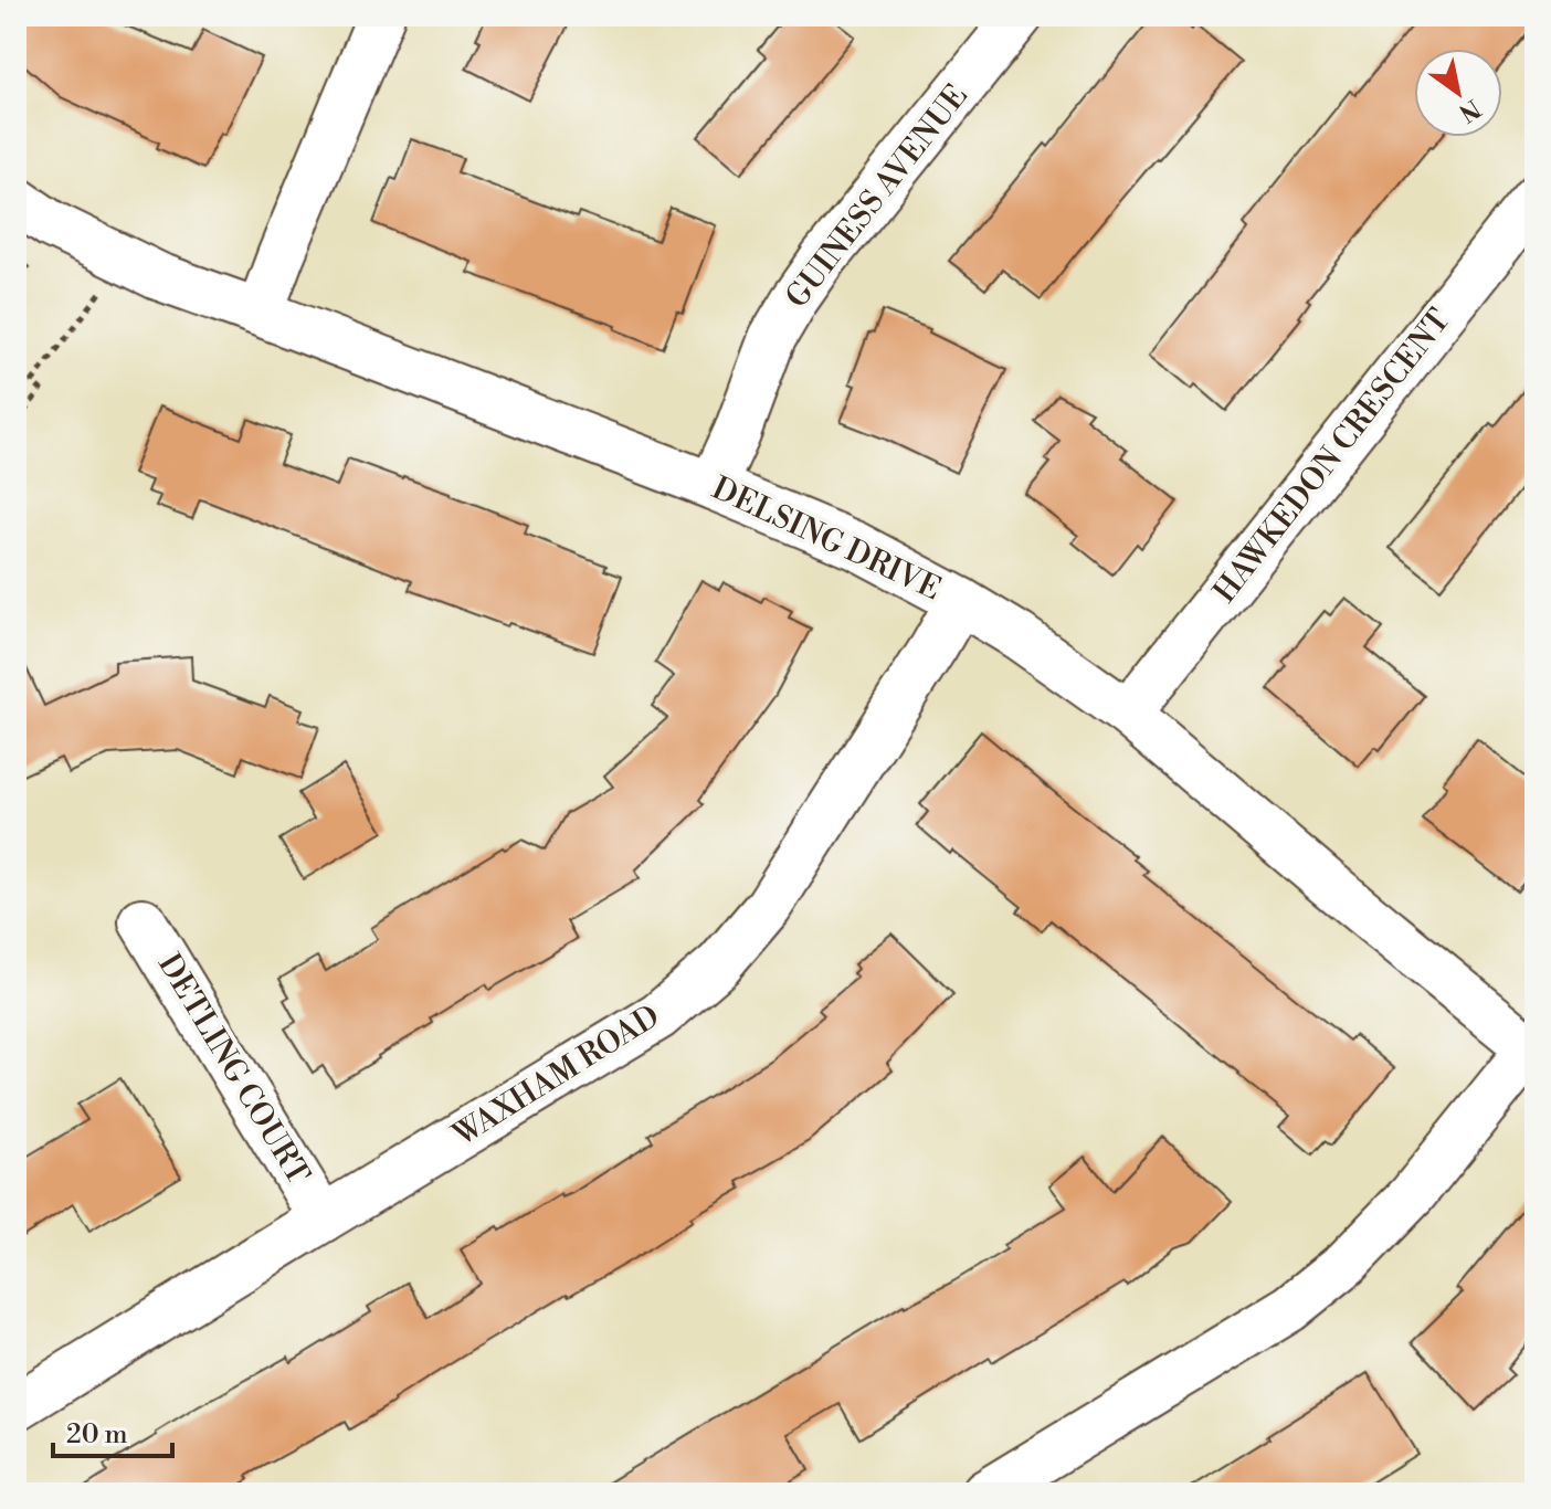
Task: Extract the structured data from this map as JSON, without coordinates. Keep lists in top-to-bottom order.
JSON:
{
  "streets": {
    "street": [
      "GUINESS AVENUE",
      "HAWKEDON CRESCENT",
      "DELSING DRIVE",
      "DETLING COURT",
      "WAXHAM ROAD"
    ]
  },
  "crossings": [
    ["GUINESS AVENUE", "DELSING DRIVE"],
    ["HAWKEDON CRESCENT", "DELSING DRIVE"],
    ["DELSING DRIVE", "WAXHAM ROAD"],
    ["DETLING COURT", "WAXHAM ROAD"]
  ],
  "scale_bar": "20 m",
  "north": "bottom right"
}
